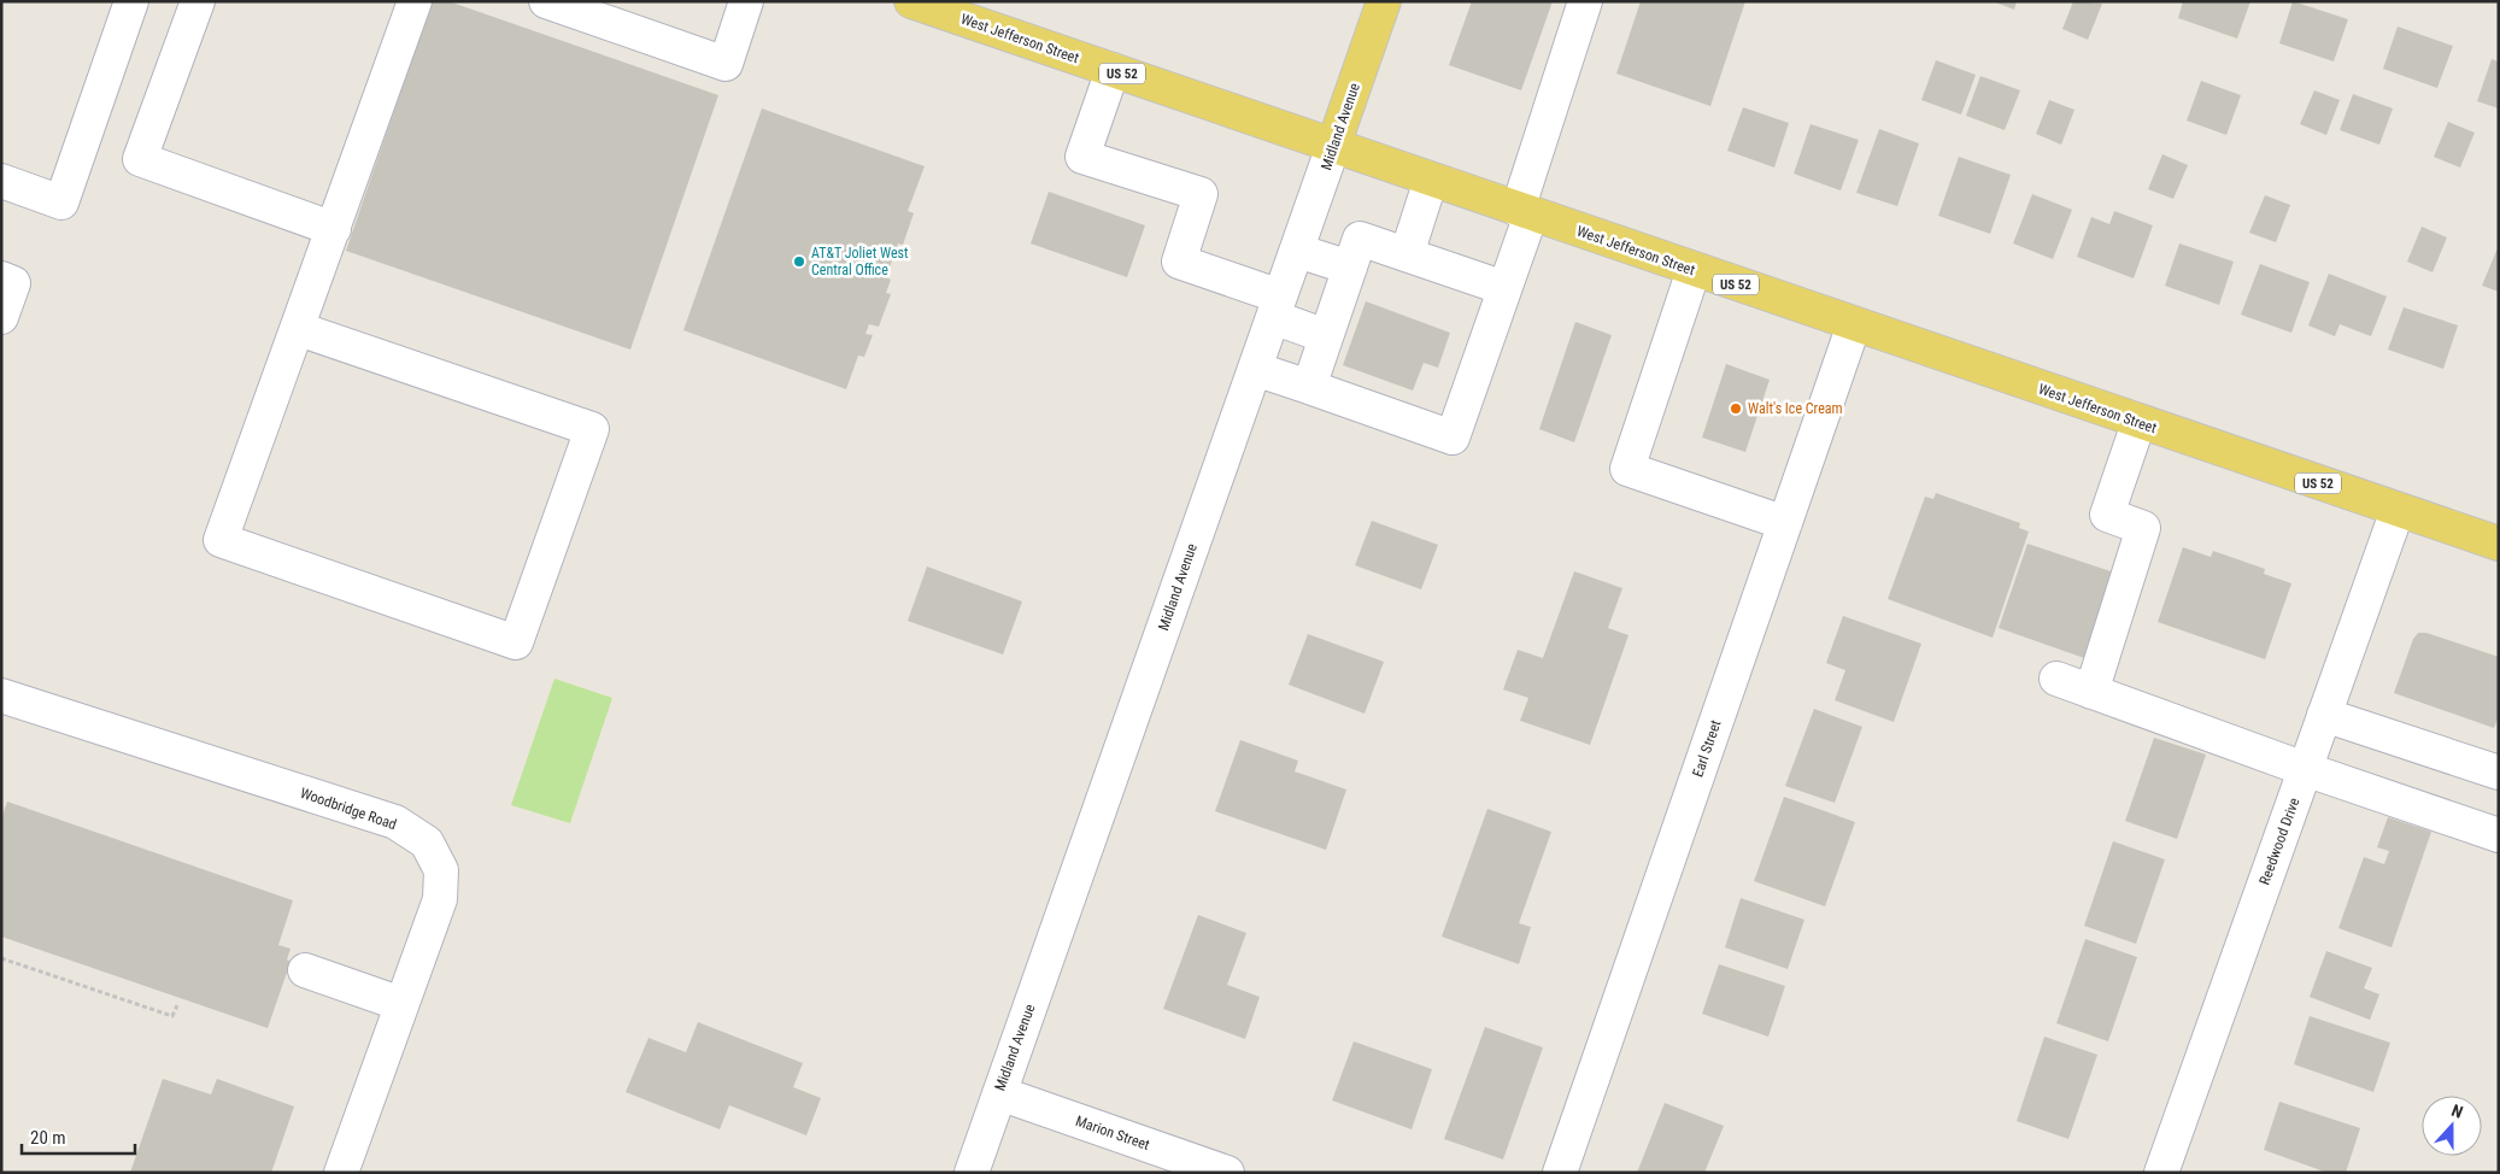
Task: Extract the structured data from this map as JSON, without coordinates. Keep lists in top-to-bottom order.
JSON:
{
  "streets": {
    "main road": ["West Jefferson Street", "US 52", "Midland Avenue"],
    "street": [
      "Earl Street",
      "Woodbridge Road",
      "Reedwood Drive",
      "Marion Street"
    ]
  },
  "crossings": [
    ["West Jefferson Street", "Midland Avenue"],
    ["West Jefferson Street", "Earl Street"],
    ["West Jefferson Street", "Reedwood Drive"],
    ["Midland Avenue", "Marion Street"]
  ],
  "places": ["AT&T Joliet West Central Office", "Walt's Ice Cream"],
  "scale_bar": "20 m",
  "north": "top"
}
